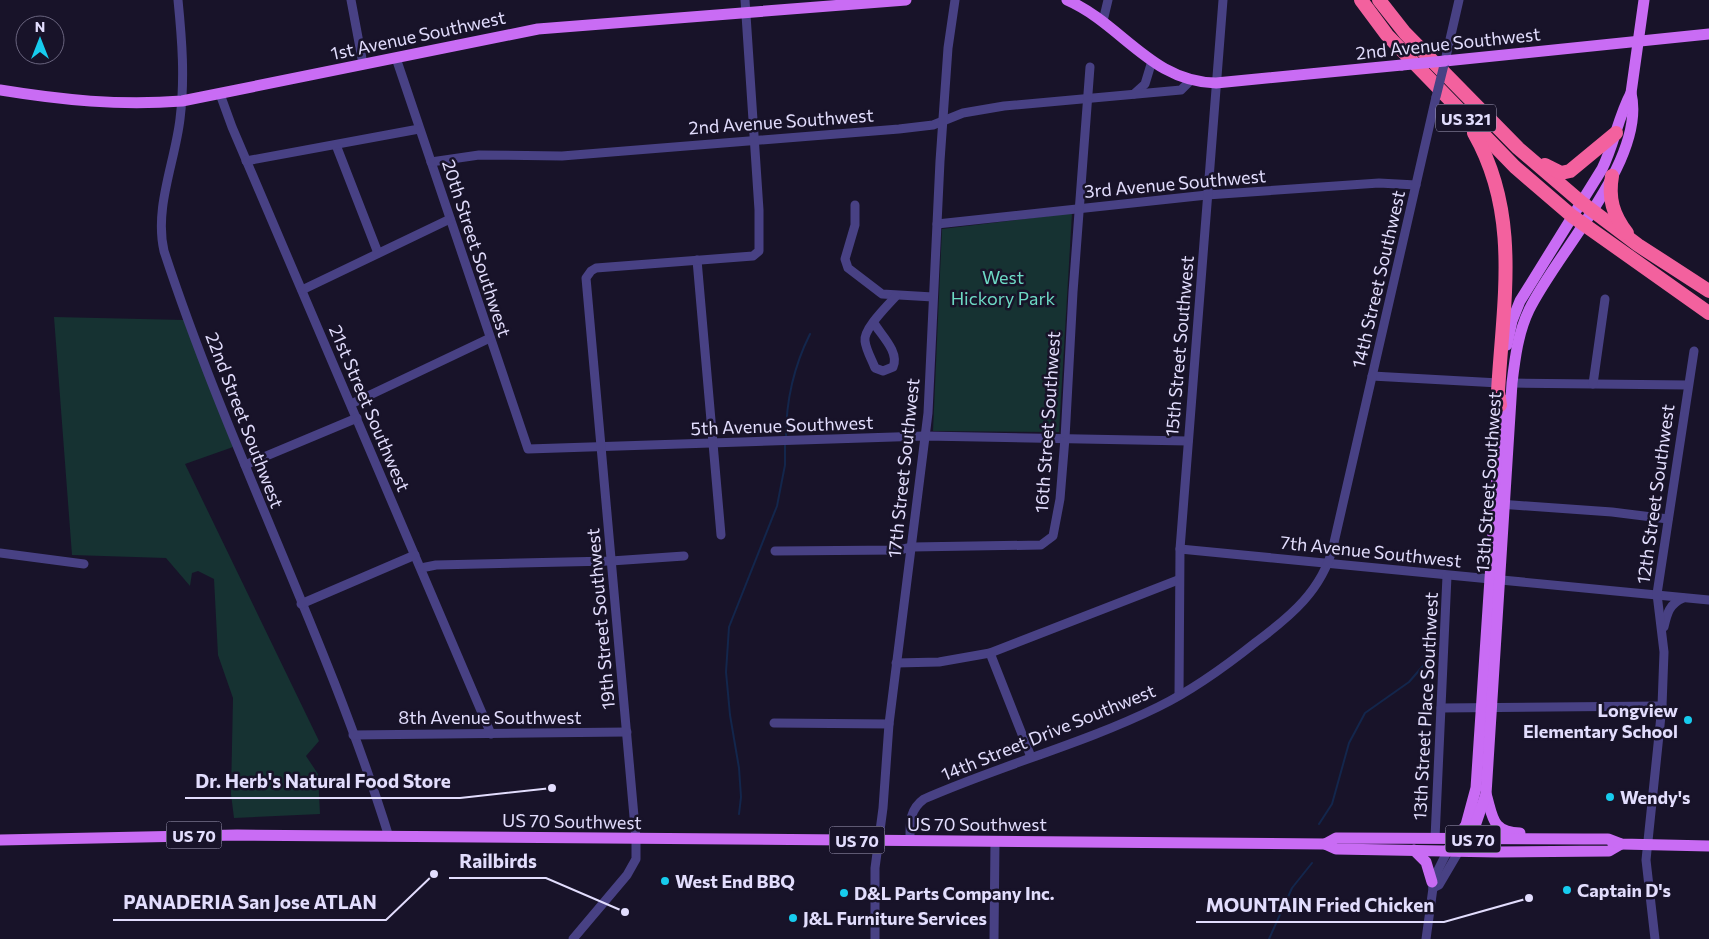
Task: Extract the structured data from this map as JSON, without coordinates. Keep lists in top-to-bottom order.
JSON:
{
  "streets": {
    "highway": ["US 321"],
    "main road": [
      "1st Avenue Southwest",
      "2nd Avenue Southwest",
      "13th Street Southwest",
      "US 70 Southwest",
      "US 70"
    ],
    "street": [
      "3rd Avenue Southwest",
      "20th Street Southwest",
      "14th Street Southwest",
      "15th Street Southwest",
      "21st Street Southwest",
      "22nd Street Southwest",
      "16th Street Southwest",
      "5th Avenue Southwest",
      "17th Street Southwest",
      "12th Street Southwest",
      "7th Avenue Southwest",
      "19th Street Southwest",
      "13th Street Place Southwest",
      "8th Avenue Southwest",
      "14th Street Drive Southwest"
    ]
  },
  "crossings": [
    ["1st Avenue Southwest", "20th Street Southwest"],
    ["1st Avenue Southwest", "21st Street Southwest"],
    ["1st Avenue Southwest", "22nd Street Southwest"],
    ["2nd Avenue Southwest", "20th Street Southwest"],
    ["2nd Avenue Southwest", "14th Street Southwest"],
    ["2nd Avenue Southwest", "15th Street Southwest"],
    ["2nd Avenue Southwest", "16th Street Southwest"],
    ["2nd Avenue Southwest", "17th Street Southwest"],
    ["2nd Avenue Southwest", "13th Street Southwest"],
    ["US 321", "13th Street Southwest"],
    ["3rd Avenue Southwest", "14th Street Southwest"],
    ["3rd Avenue Southwest", "15th Street Southwest"],
    ["3rd Avenue Southwest", "16th Street Southwest"],
    ["3rd Avenue Southwest", "17th Street Southwest"],
    ["20th Street Southwest", "5th Avenue Southwest"],
    ["14th Street Southwest", "7th Avenue Southwest"],
    ["14th Street Southwest", "14th Street Drive Southwest"],
    ["15th Street Southwest", "5th Avenue Southwest"],
    ["15th Street Southwest", "7th Avenue Southwest"],
    ["15th Street Southwest", "14th Street Drive Southwest"],
    ["21st Street Southwest", "8th Avenue Southwest"],
    ["22nd Street Southwest", "8th Avenue Southwest"],
    ["22nd Street Southwest", "US 70 Southwest"],
    ["22nd Street Southwest", "US 70"],
    ["16th Street Southwest", "5th Avenue Southwest"],
    ["16th Street Southwest", "17th Street Southwest"],
    ["5th Avenue Southwest", "17th Street Southwest"],
    ["5th Avenue Southwest", "19th Street Southwest"],
    ["17th Street Southwest", "US 70 Southwest"],
    ["13th Street Southwest", "7th Avenue Southwest"],
    ["13th Street Southwest", "US 70 Southwest"],
    ["12th Street Southwest", "7th Avenue Southwest"],
    ["12th Street Southwest", "US 70 Southwest"],
    ["7th Avenue Southwest", "13th Street Place Southwest"],
    ["7th Avenue Southwest", "14th Street Drive Southwest"],
    ["19th Street Southwest", "8th Avenue Southwest"],
    ["19th Street Southwest", "US 70 Southwest"],
    ["13th Street Place Southwest", "US 70 Southwest"],
    ["14th Street Drive Southwest", "US 70 Southwest"],
    ["US 70 Southwest", "US 70"]
  ],
  "parks": ["West Hickory Park"],
  "places": [
    "Longview Elementary School",
    "Dr. Herb's Natural Food Store",
    "Wendy's",
    "PANADERIA San Jose ATLAN",
    "West End BBQ",
    "Captain D's",
    "D&L Parts Company Inc.",
    "MOUNTAIN Fried Chicken",
    "Railbirds",
    "J&L Furniture Services"
  ],
  "north": "top"
}
